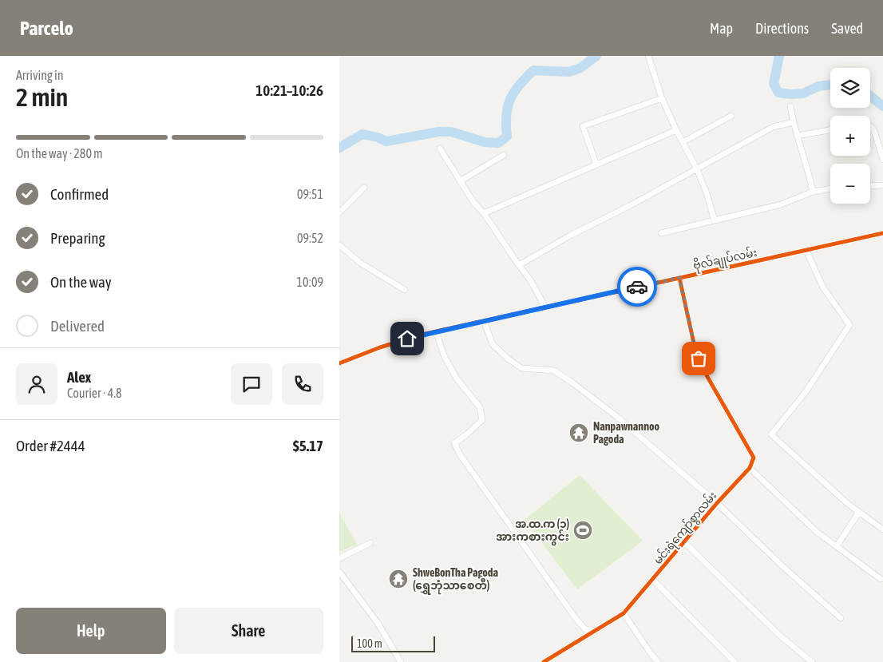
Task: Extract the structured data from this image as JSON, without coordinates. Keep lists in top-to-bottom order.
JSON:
{
  "streets": {
    "street": ["ဗိုလ်ချုပ်လမ်း", "မင်းရဲကျော်စွာလမ်း"]
  },
  "places": {
    "temple": ["Nanpawnannoo Pagoda", "ShweBonTha Pagoda (ရွှေဘုံသာစေတီ)"],
    "sports": ["အ.ထ.က (၁) အားကစားကွင်း"]
  },
  "scale_bar": "100 m",
  "page": {
    "header": "Parcelo",
    "nav": ["Map", "Directions", "Saved"],
    "heading": ["2 min", "Arriving in", "10:21–10:26"],
    "panel": [
      "Alex",
      "Courier · 4.8",
      "Order #2444",
      "$5.17"
    ],
    "map_buttons": ["+", "−"],
    "bar": "On the way · 280 m",
    "list": [
      ["Confirmed", "09:51"],
      ["Preparing", "09:52"],
      ["On the way", "10:09"],
      "Delivered"
    ],
    "buttons": ["Help", "Share"],
    "scale": "100 m"
  }
}
